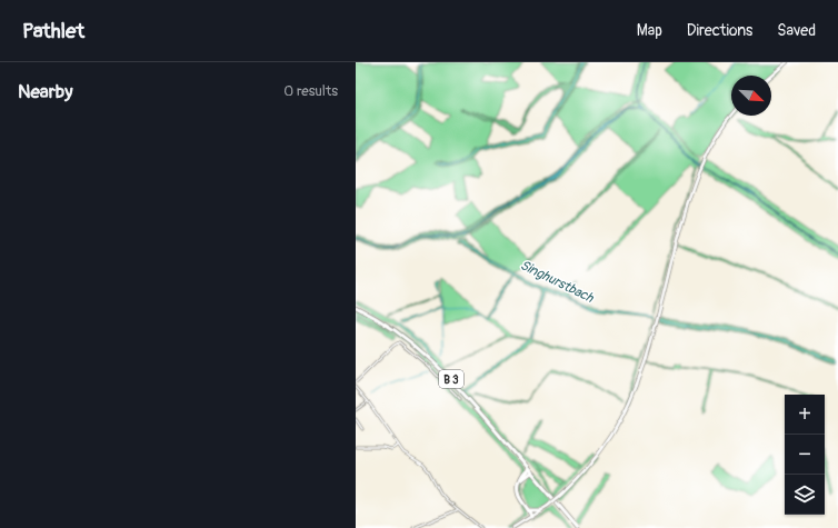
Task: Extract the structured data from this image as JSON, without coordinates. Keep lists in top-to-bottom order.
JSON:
{
  "streets": {
    "main road": ["B 3"]
  },
  "water": ["Singhurstbach"],
  "north": "bottom right",
  "page": {
    "header": "Pathlet",
    "nav": ["Map", "Directions", "Saved"],
    "heading": ["Nearby", "0 results"],
    "map_buttons": ["+", "−"]
  }
}
